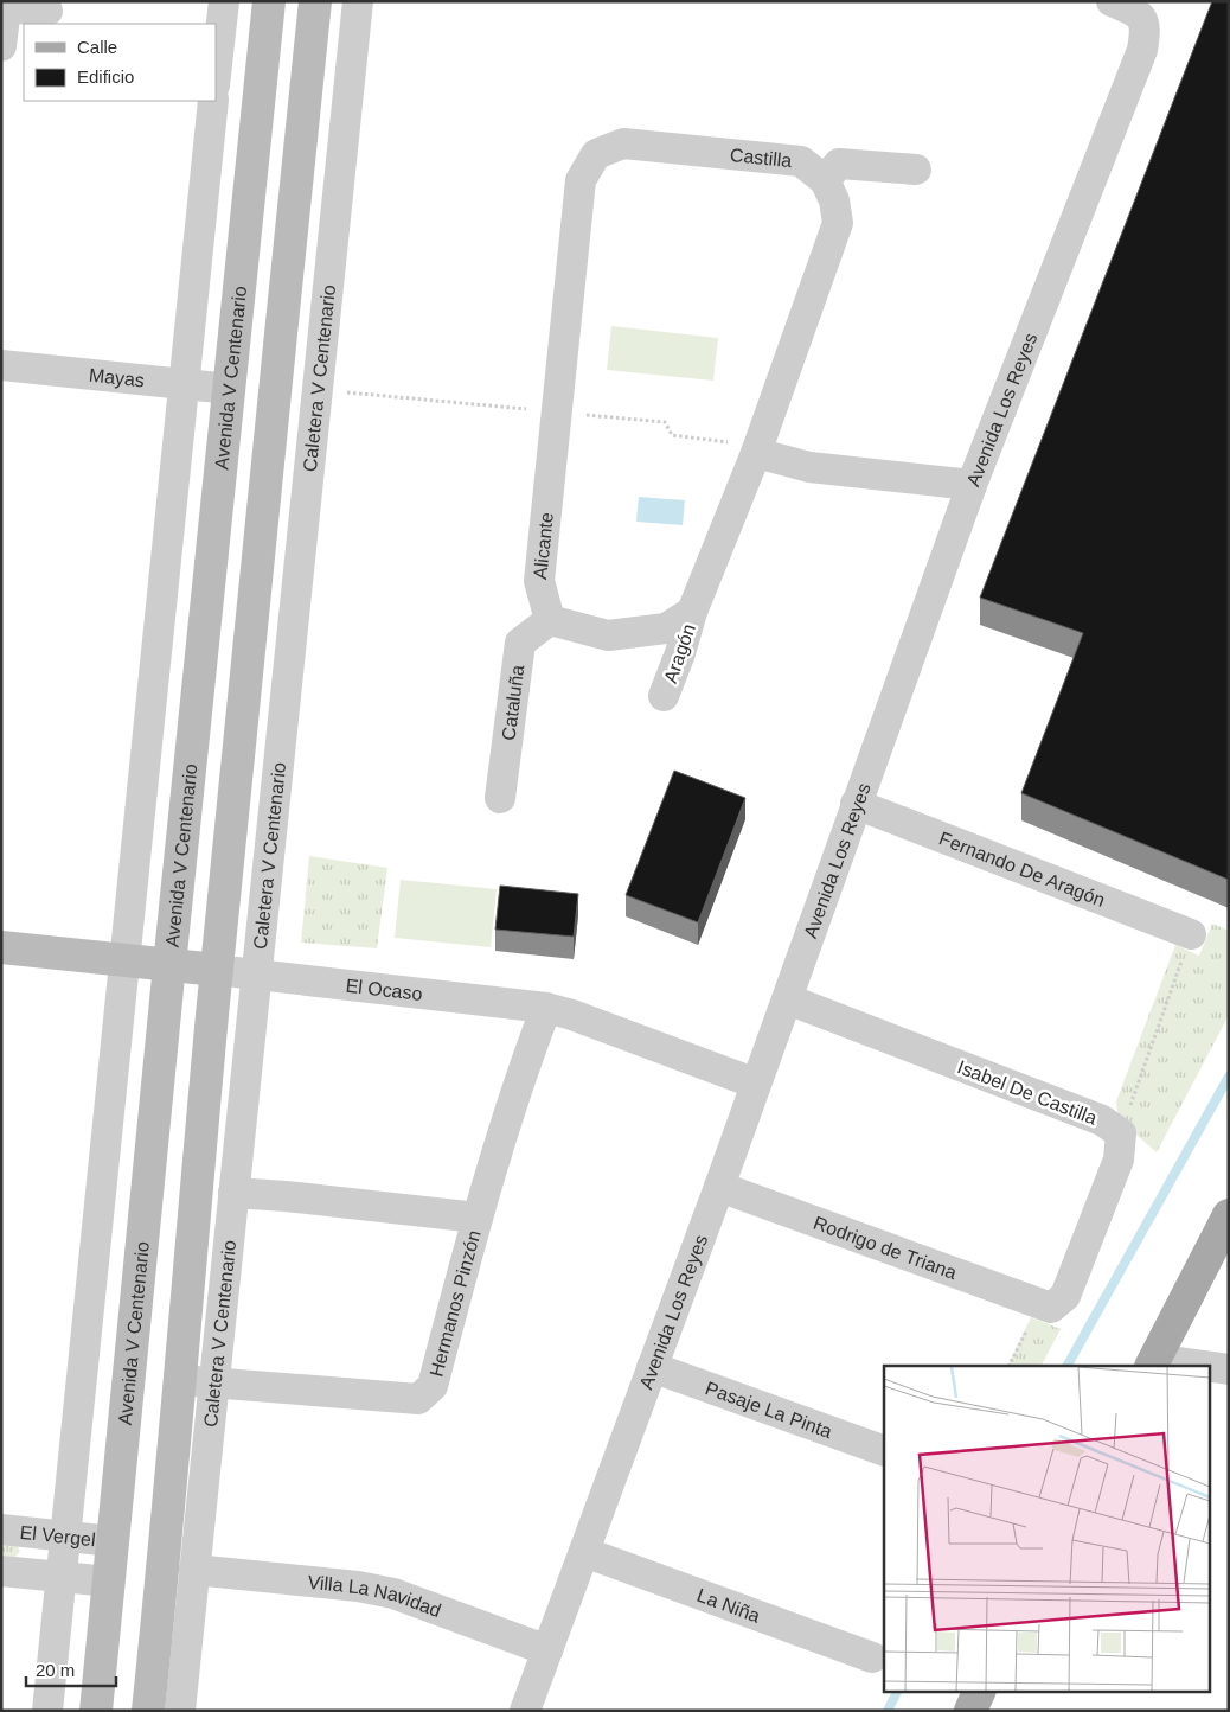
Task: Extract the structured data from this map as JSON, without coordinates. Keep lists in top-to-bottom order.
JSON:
{
  "streets": {
    "main road": ["Avenida V Centenario", "El Ocaso"],
    "street": [
      "Castilla",
      "Mayas",
      "Caletera V Centenario",
      "Avenida Los Reyes",
      "Alicante",
      "Aragón",
      "Cataluña",
      "Fernando De Aragón",
      "Isabel De Castilla",
      "Rodrigo de Triana",
      "Hermanos Pinzón",
      "Pasaje La Pinta",
      "El Vergel",
      "Villa La Navidad",
      "La Niña"
    ]
  },
  "crossings": [
    ["Castilla", "Alicante"],
    ["Mayas", "Avenida V Centenario"],
    ["Avenida V Centenario", "El Ocaso"],
    ["Avenida V Centenario", "El Vergel"],
    ["Caletera V Centenario", "El Ocaso"],
    ["Caletera V Centenario", "Hermanos Pinzón"],
    ["Caletera V Centenario", "Villa La Navidad"],
    ["Avenida Los Reyes", "Fernando De Aragón"],
    ["Avenida Los Reyes", "El Ocaso"],
    ["Avenida Los Reyes", "Isabel De Castilla"],
    ["Avenida Los Reyes", "Rodrigo de Triana"],
    ["Avenida Los Reyes", "Pasaje La Pinta"],
    ["Avenida Los Reyes", "Villa La Navidad"],
    ["Avenida Los Reyes", "La Niña"],
    ["Alicante", "Cataluña"],
    ["El Ocaso", "Hermanos Pinzón"],
    ["Isabel De Castilla", "Rodrigo de Triana"]
  ],
  "legend": ["Calle", "Edificio"],
  "scale_bar": "20 m"
}
